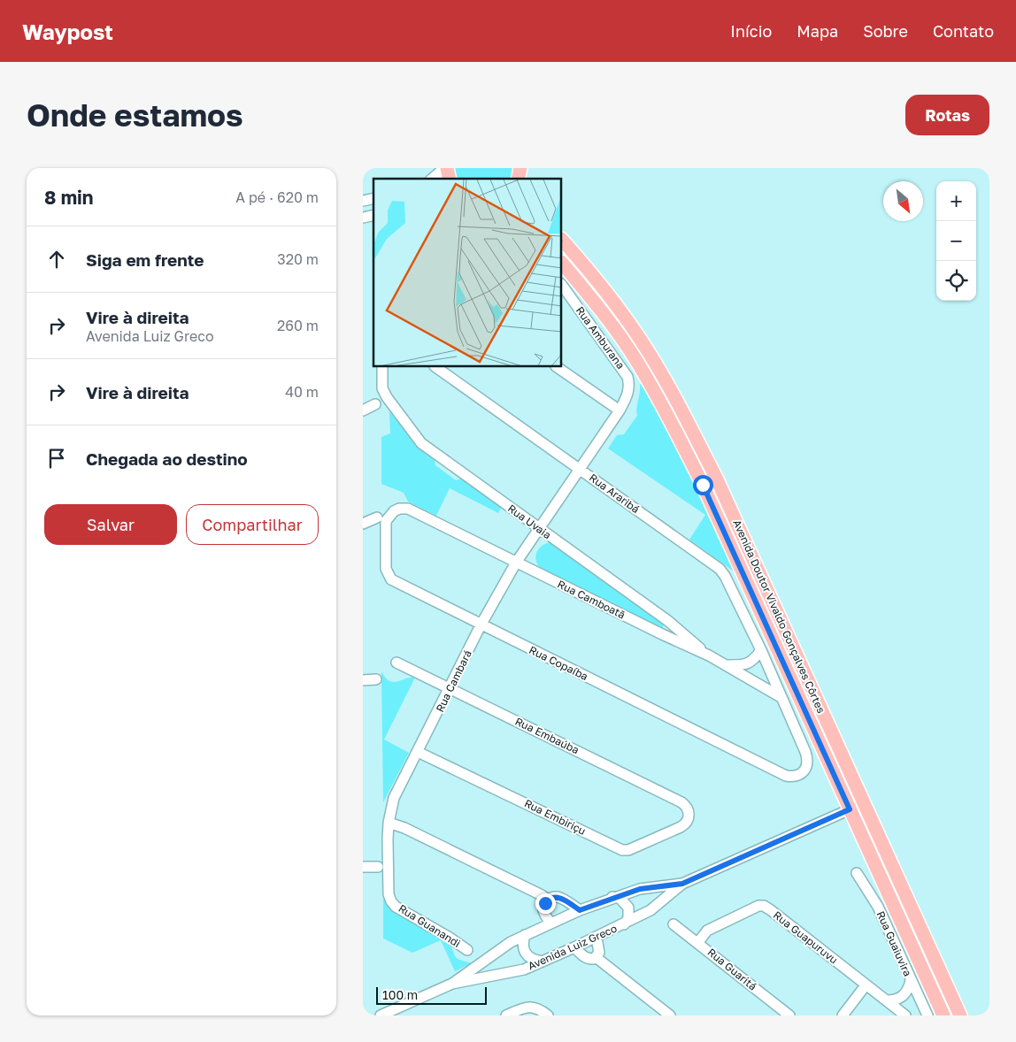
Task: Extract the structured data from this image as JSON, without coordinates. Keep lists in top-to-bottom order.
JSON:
{
  "streets": {
    "main road": ["Avenida Doutor Vivaldo Gonçalves Côrtes"],
    "street": [
      "Rua Amburana",
      "Rua Araribá",
      "Rua Uvaia",
      "Rua Camboatã",
      "Rua Copaíba",
      "Rua Cambará",
      "Rua Embaúba",
      "Rua Embiriçu",
      "Rua Guanandi",
      "Rua Guapuruvu",
      "Rua Guaiuvira",
      "Avenida Luiz Greco",
      "Rua Guaritá"
    ]
  },
  "crossings": [
    ["Rua Amburana", "Rua Cambará"],
    ["Rua Araribá", "Rua Camboatã"],
    ["Rua Araribá", "Rua Copaíba"],
    ["Rua Araribá", "Rua Cambará"],
    ["Rua Uvaia", "Rua Camboatã"],
    ["Rua Uvaia", "Rua Cambará"],
    ["Rua Camboatã", "Rua Copaíba"],
    ["Rua Camboatã", "Rua Cambará"],
    ["Avenida Doutor Vivaldo Gonçalves Côrtes", "Avenida Luiz Greco"],
    ["Rua Copaíba", "Rua Cambará"],
    ["Rua Cambará", "Rua Embaúba"],
    ["Rua Cambará", "Rua Embiriçu"],
    ["Rua Cambará", "Rua Guanandi"],
    ["Rua Embaúba", "Rua Embiriçu"],
    ["Rua Guapuruvu", "Rua Guaritá"]
  ],
  "scale_bar": "100 m",
  "north": "bottom right",
  "page": {
    "header": "Waypost",
    "nav": [
      "Início",
      "Mapa",
      "Sobre",
      "Contato"
    ],
    "buttons": [
      "Rotas",
      ["Salvar", "Compartilhar"]
    ],
    "title": "Onde estamos",
    "heading": ["8 min", "A pé · 620 m"],
    "map_buttons": ["+", "−"],
    "list": [
      ["Siga em frente", "320 m"],
      ["Vire à direita", "Avenida Luiz Greco", "260 m"],
      ["Vire à direita", "40 m"],
      "Chegada ao destino"
    ],
    "scale": "100 m"
  }
}
